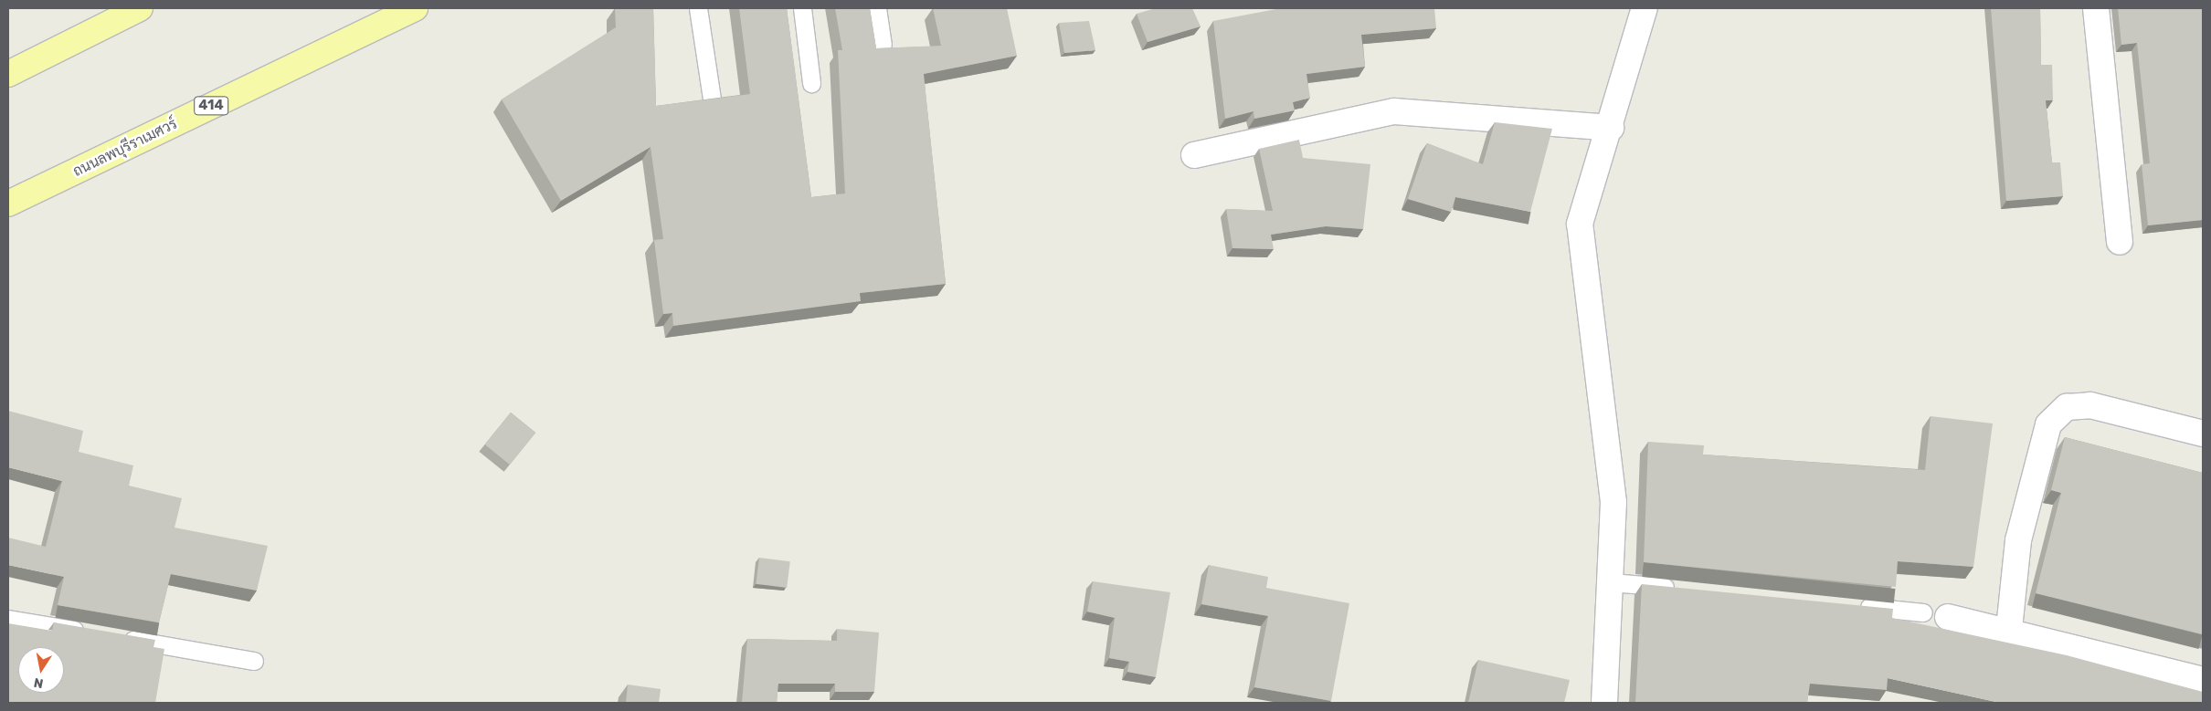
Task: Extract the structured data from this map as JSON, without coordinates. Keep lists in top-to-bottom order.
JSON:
{
  "streets": {
    "main road": ["414", "ถนนลพบุรีราเมศวร์"]
  },
  "north": "bottom"
}
